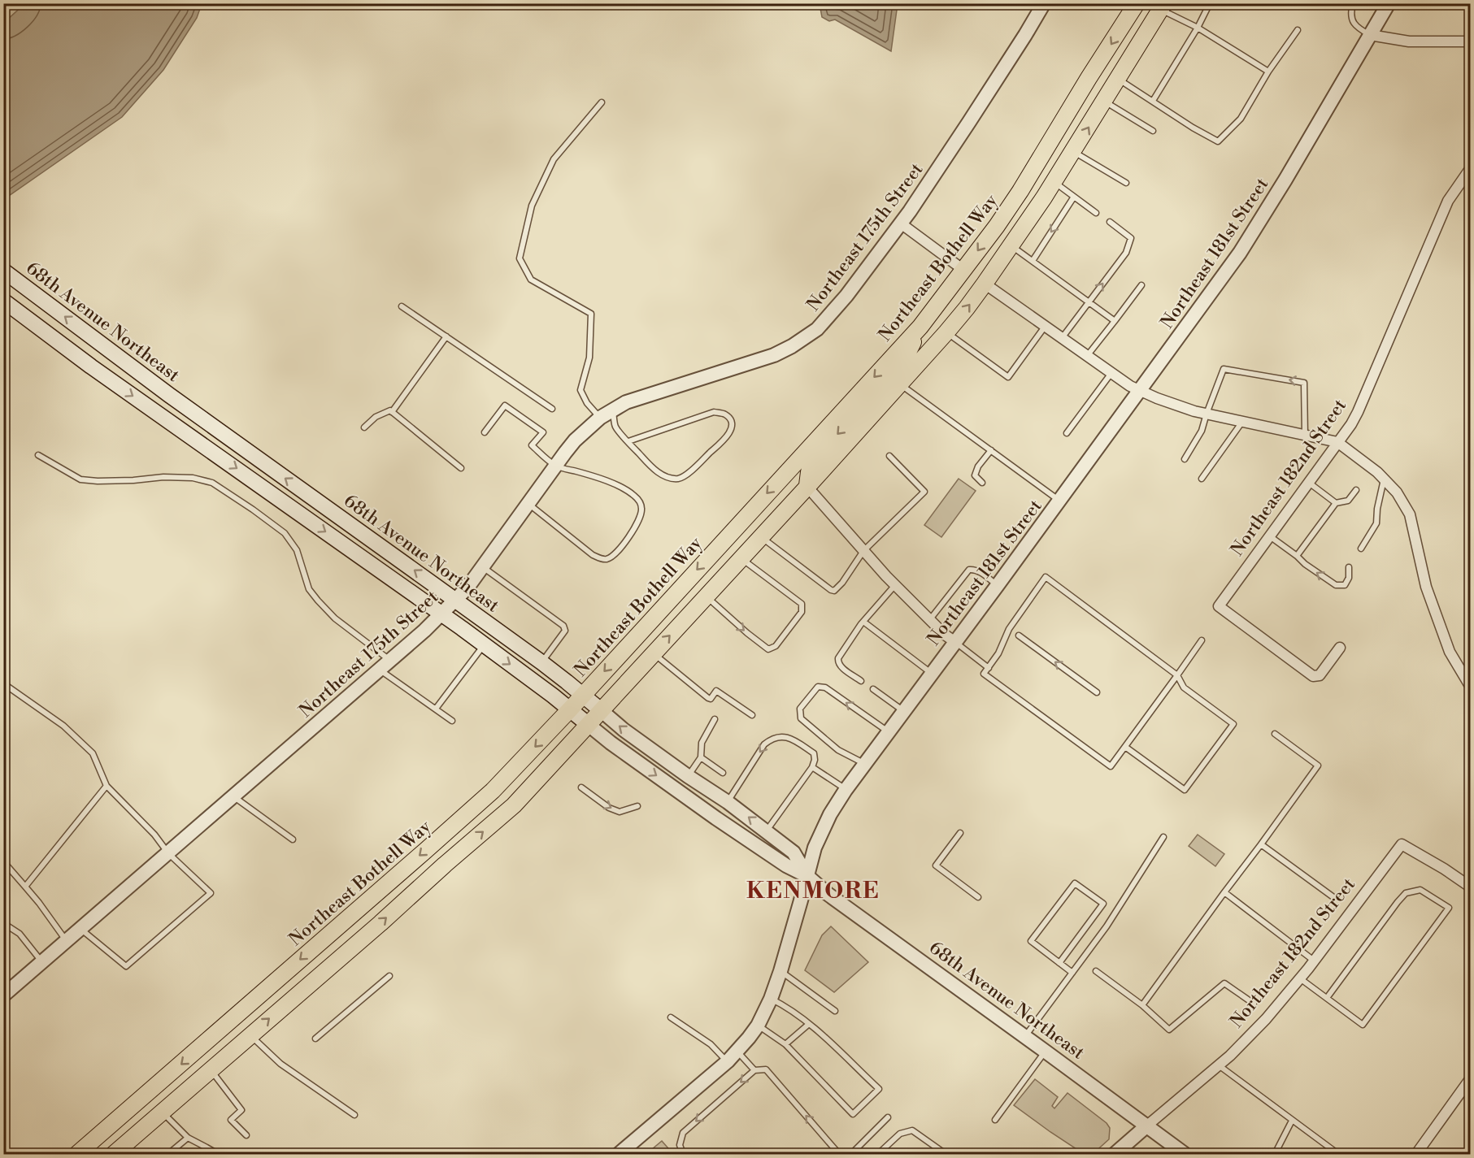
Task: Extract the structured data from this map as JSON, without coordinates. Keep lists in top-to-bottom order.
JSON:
{
  "streets": {
    "main road": ["Northeast Bothell Way", "68th Avenue Northeast"],
    "street": ["Northeast 175th Street", "Northeast 181st Street", "Northeast 182nd Street"]
  },
  "crossings": [
    ["Northeast 175th Street", "68th Avenue Northeast"],
    ["Northeast 181st Street", "68th Avenue Northeast"],
    ["Northeast Bothell Way", "68th Avenue Northeast"],
    ["68th Avenue Northeast", "Northeast 182nd Street"]
  ],
  "districts": ["KENMORE"]
}
